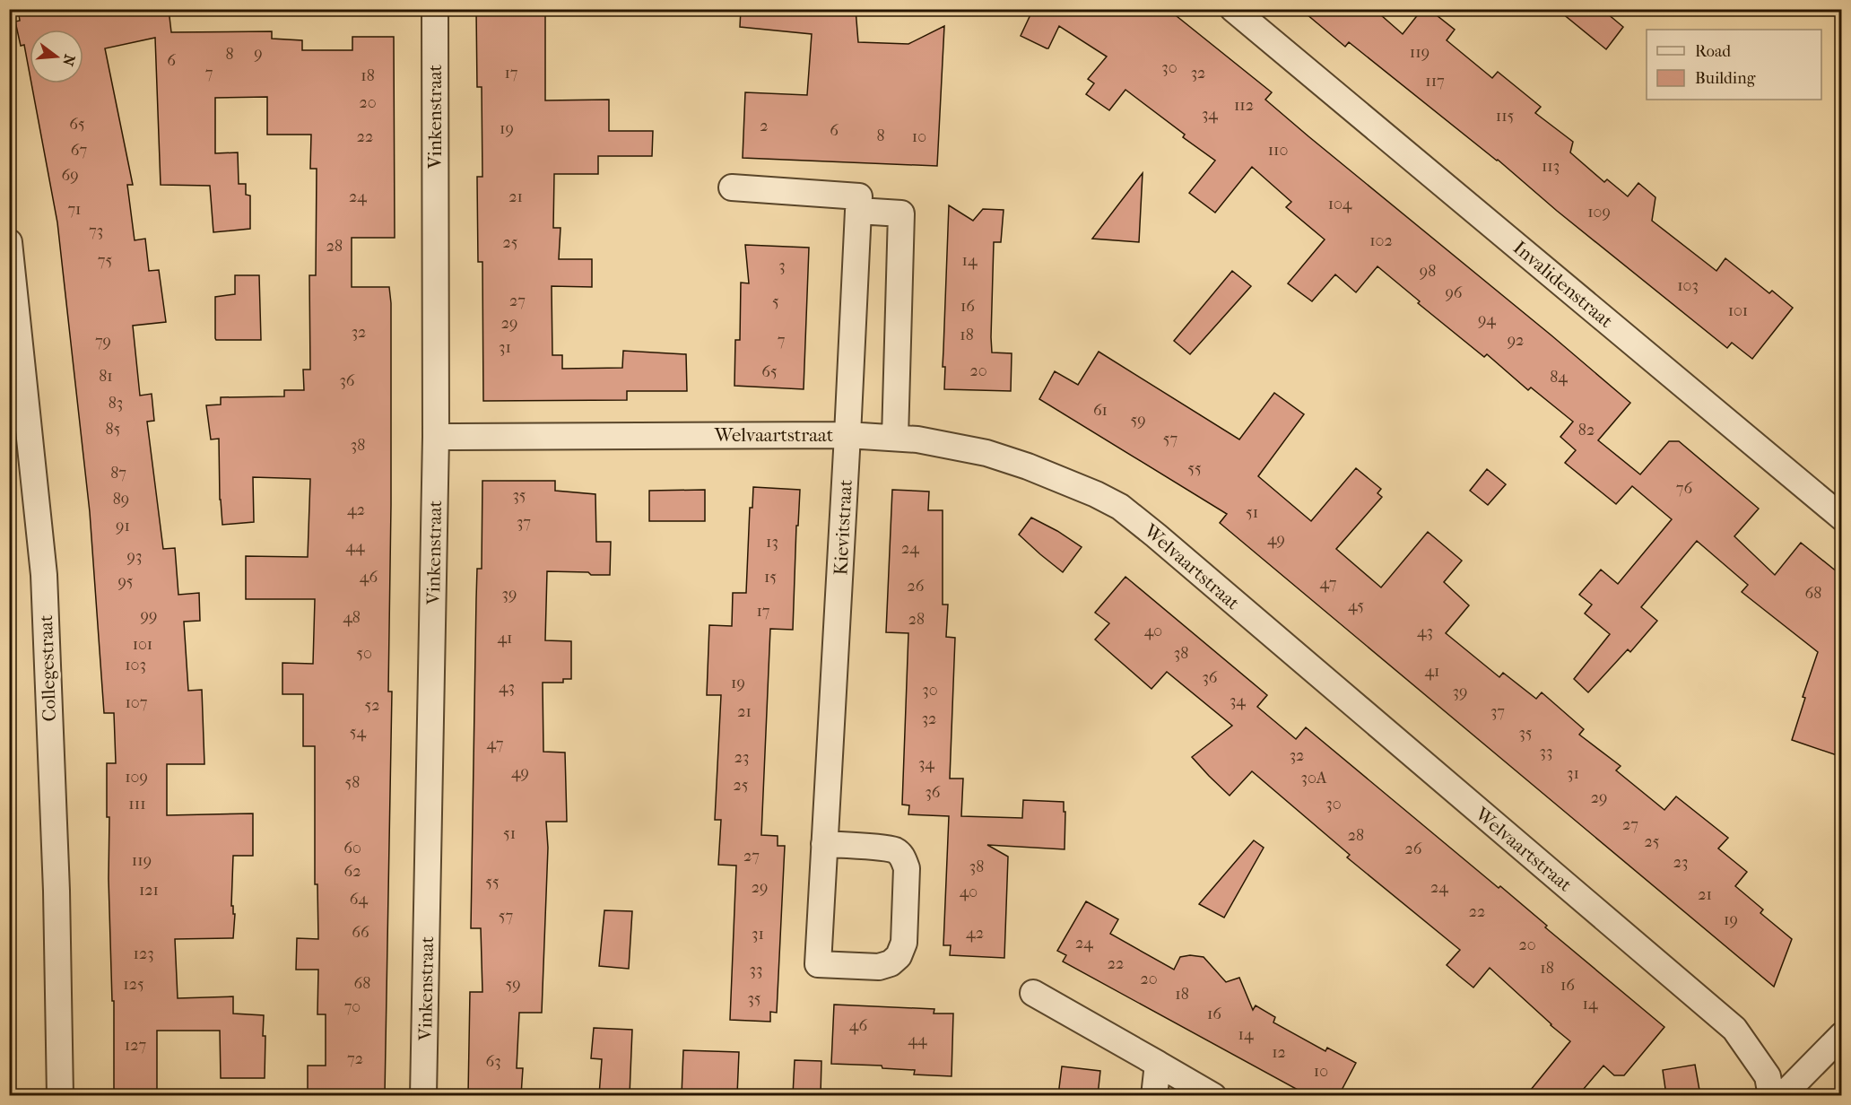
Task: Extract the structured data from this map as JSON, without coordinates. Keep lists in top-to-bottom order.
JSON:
{
  "streets": {
    "street": [
      "Vinkenstraat",
      "Invalidenstraat",
      "Welvaartstraat",
      "Kievitstraat",
      "Collegestraat"
    ]
  },
  "crossings": [
    ["Vinkenstraat", "Welvaartstraat"],
    ["Welvaartstraat", "Kievitstraat"]
  ],
  "house_numbers": [
    "119",
    "9",
    "8",
    "6",
    "30",
    "7",
    "17",
    "32",
    "18",
    "117",
    "20",
    "112",
    "34",
    "115",
    "65",
    "2",
    "19",
    "6",
    "8",
    "22",
    "10",
    "67",
    "110",
    "113",
    "69",
    "24",
    "21",
    "104",
    "71",
    "109",
    "73",
    "102",
    "25",
    "28",
    "75",
    "14",
    "3",
    "98",
    "103",
    "96",
    "27",
    "5",
    "16",
    "101",
    "94",
    "29",
    "32",
    "18",
    "7",
    "92",
    "79",
    "31",
    "20",
    "65",
    "81",
    "84",
    "36",
    "83",
    "61",
    "59",
    "85",
    "82",
    "57",
    "38",
    "55",
    "87",
    "76",
    "35",
    "89",
    "42",
    "51",
    "37",
    "91",
    "49",
    "13",
    "44",
    "24",
    "93",
    "46",
    "15",
    "95",
    "47",
    "26",
    "68",
    "39",
    "45",
    "17",
    "99",
    "48",
    "28",
    "40",
    "43",
    "41",
    "101",
    "50",
    "38",
    "103",
    "41",
    "36",
    "19",
    "43",
    "30",
    "39",
    "34",
    "107",
    "52",
    "21",
    "37",
    "32",
    "54",
    "35",
    "47",
    "33",
    "32",
    "23",
    "34",
    "49",
    "31",
    "109",
    "30A",
    "58",
    "25",
    "36",
    "29",
    "111",
    "30",
    "27",
    "51",
    "28",
    "25",
    "60",
    "26",
    "27",
    "119",
    "23",
    "38",
    "62",
    "55",
    "29",
    "24",
    "121",
    "40",
    "21",
    "64",
    "22",
    "57",
    "19",
    "66",
    "42",
    "31",
    "24",
    "20",
    "123",
    "22",
    "18",
    "33",
    "20",
    "68",
    "125",
    "59",
    "16",
    "18",
    "35",
    "14",
    "70",
    "16",
    "46",
    "14",
    "44",
    "127",
    "12",
    "72",
    "63",
    "10"
  ],
  "legend": ["Road", "Building"],
  "north": "right"
}
